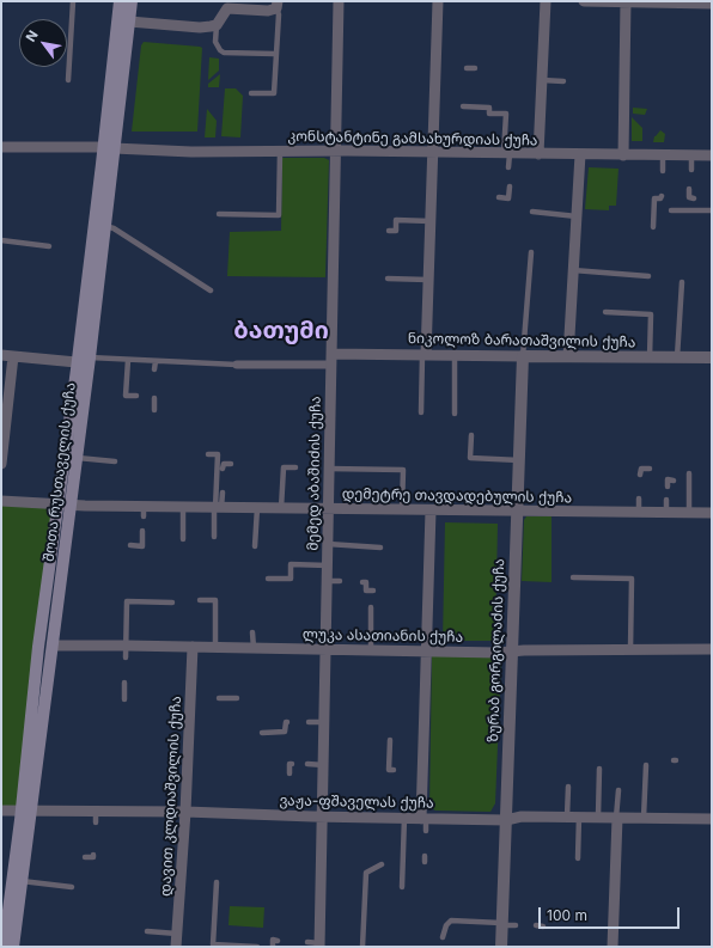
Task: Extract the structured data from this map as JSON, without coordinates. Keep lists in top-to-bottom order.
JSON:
{
  "streets": {
    "main road": ["შოთა რუსთაველის ქუჩა"],
    "street": [
      "კონსტანტინე გამსახურდიას ქუჩა",
      "ნიკოლოზ ბარათაშვილის ქუჩა",
      "მემედ აბაშიძის ქუჩა",
      "დემეტრე თავდადებულის ქუჩა",
      "ლუკა ასათიანის ქუჩა",
      "ზურაბ გორგილაძის ქუჩა",
      "დავით კლდიაშვილის ქუჩა",
      "ვაჟა-ფშაველას ქუჩა"
    ]
  },
  "crossings": [
    ["კონსტანტინე გამსახურდიას ქუჩა", "შოთა რუსთაველის ქუჩა"],
    ["კონსტანტინე გამსახურდიას ქუჩა", "მემედ აბაშიძის ქუჩა"],
    ["ნიკოლოზ ბარათაშვილის ქუჩა", "მემედ აბაშიძის ქუჩა"],
    ["ნიკოლოზ ბარათაშვილის ქუჩა", "ზურაბ გორგილაძის ქუჩა"],
    ["შოთა რუსთაველის ქუჩა", "დემეტრე თავდადებულის ქუჩა"],
    ["შოთა რუსთაველის ქუჩა", "ლუკა ასათიანის ქუჩა"],
    ["შოთა რუსთაველის ქუჩა", "ვაჟა-ფშაველას ქუჩა"],
    ["მემედ აბაშიძის ქუჩა", "დემეტრე თავდადებულის ქუჩა"],
    ["მემედ აბაშიძის ქუჩა", "ლუკა ასათიანის ქუჩა"],
    ["მემედ აბაშიძის ქუჩა", "ვაჟა-ფშაველას ქუჩა"],
    ["დემეტრე თავდადებულის ქუჩა", "ზურაბ გორგილაძის ქუჩა"],
    ["ლუკა ასათიანის ქუჩა", "ზურაბ გორგილაძის ქუჩა"],
    ["ლუკა ასათიანის ქუჩა", "დავით კლდიაშვილის ქუჩა"],
    ["ზურაბ გორგილაძის ქუჩა", "ვაჟა-ფშაველას ქუჩა"],
    ["დავით კლდიაშვილის ქუჩა", "ვაჟა-ფშაველას ქუჩა"]
  ],
  "districts": ["ბათუმი"],
  "scale_bar": "100 m",
  "north": "top left"
}
